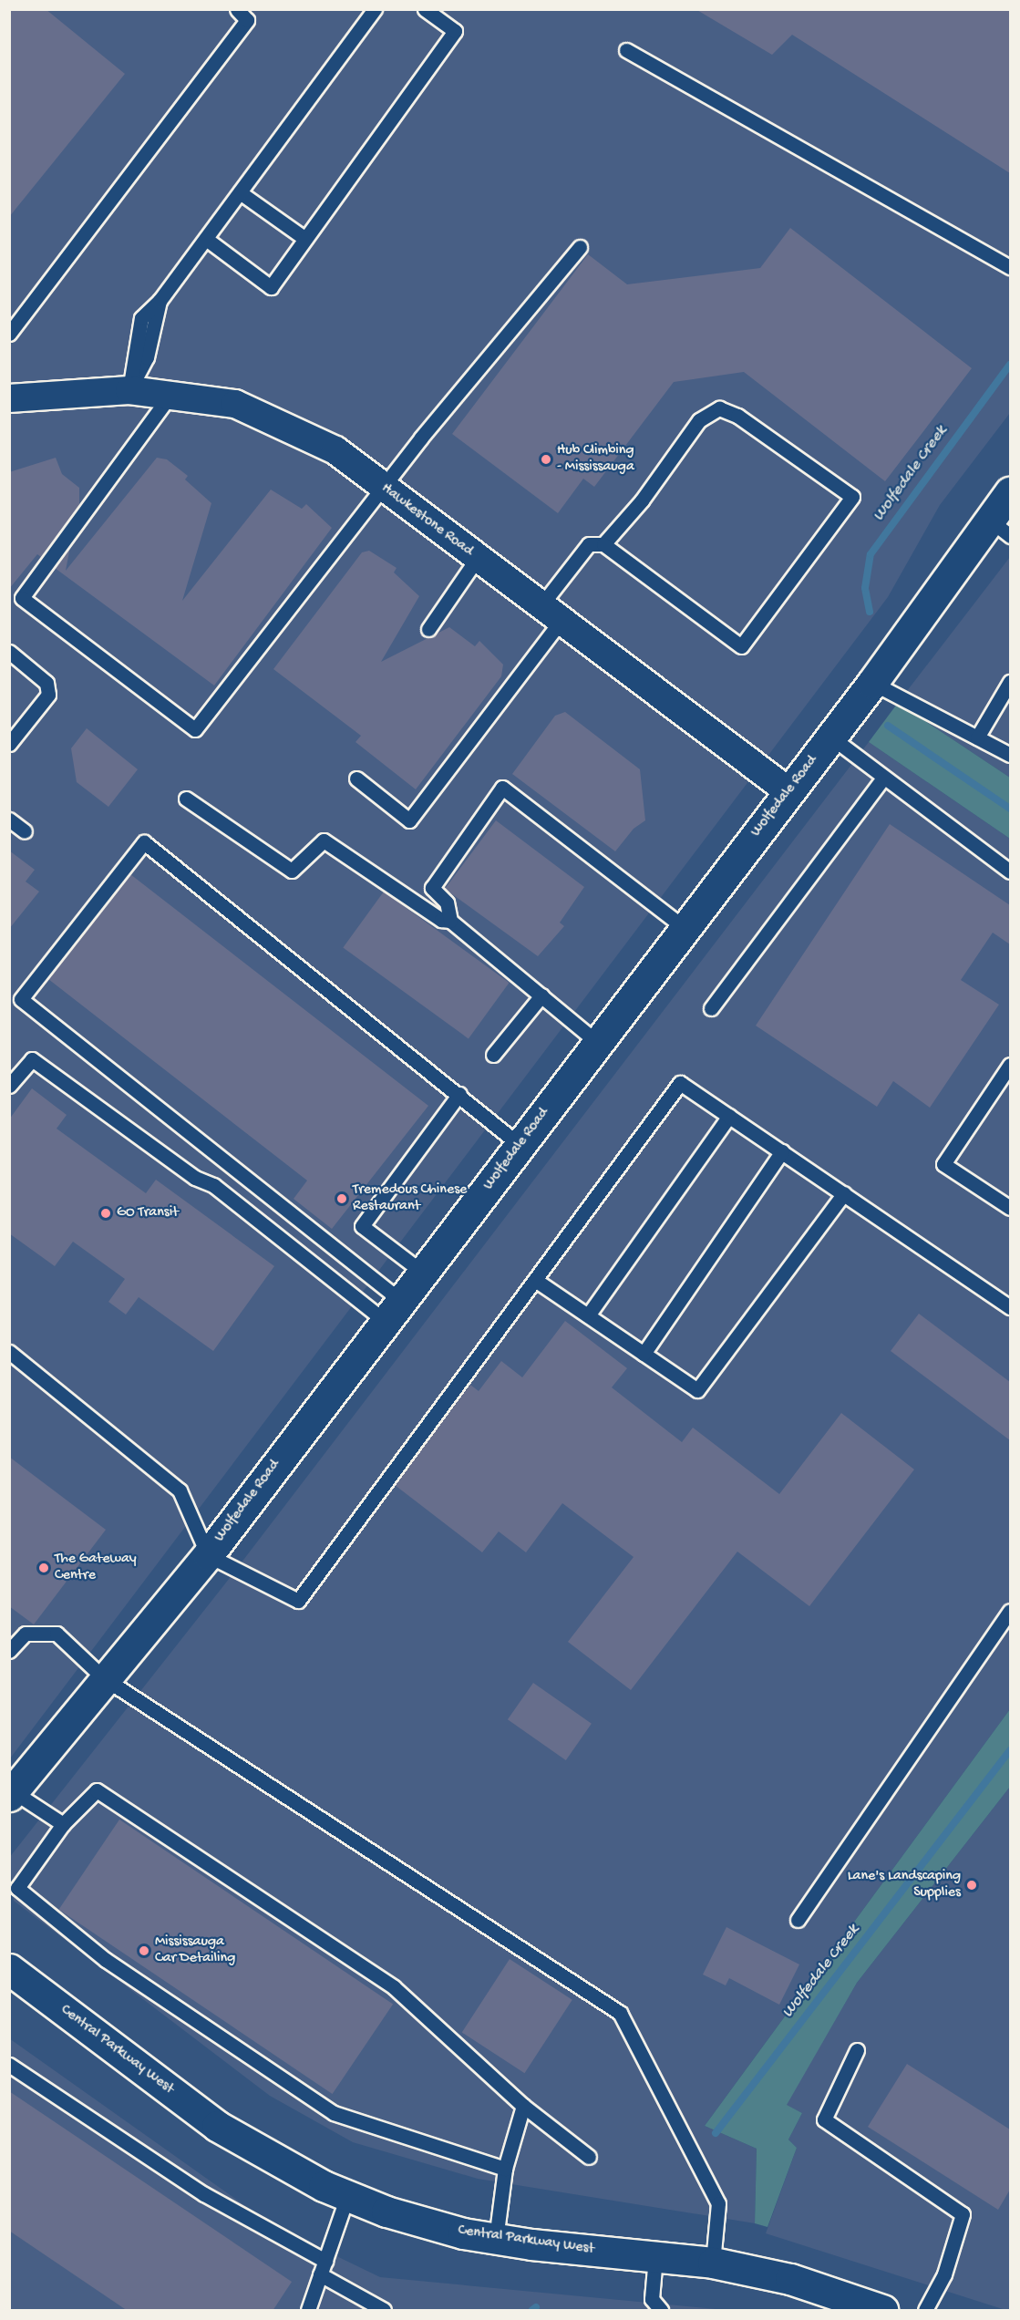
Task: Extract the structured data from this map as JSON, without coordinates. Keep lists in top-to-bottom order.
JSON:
{
  "streets": {
    "street": ["Hawkestone Road", "Wolfedale Road", "Central Parkway West"]
  },
  "crossings": [
    ["Hawkestone Road", "Wolfedale Road"]
  ],
  "water": ["Wolfedale Creek"],
  "places": [
    "Hub Climbing - Mississauga",
    "Tremedous Chinese Restaurant",
    "GO Transit",
    "The Gateway Centre",
    "Lane's Landscaping Supplies",
    "Mississauga Car Detailing"
  ]
}
